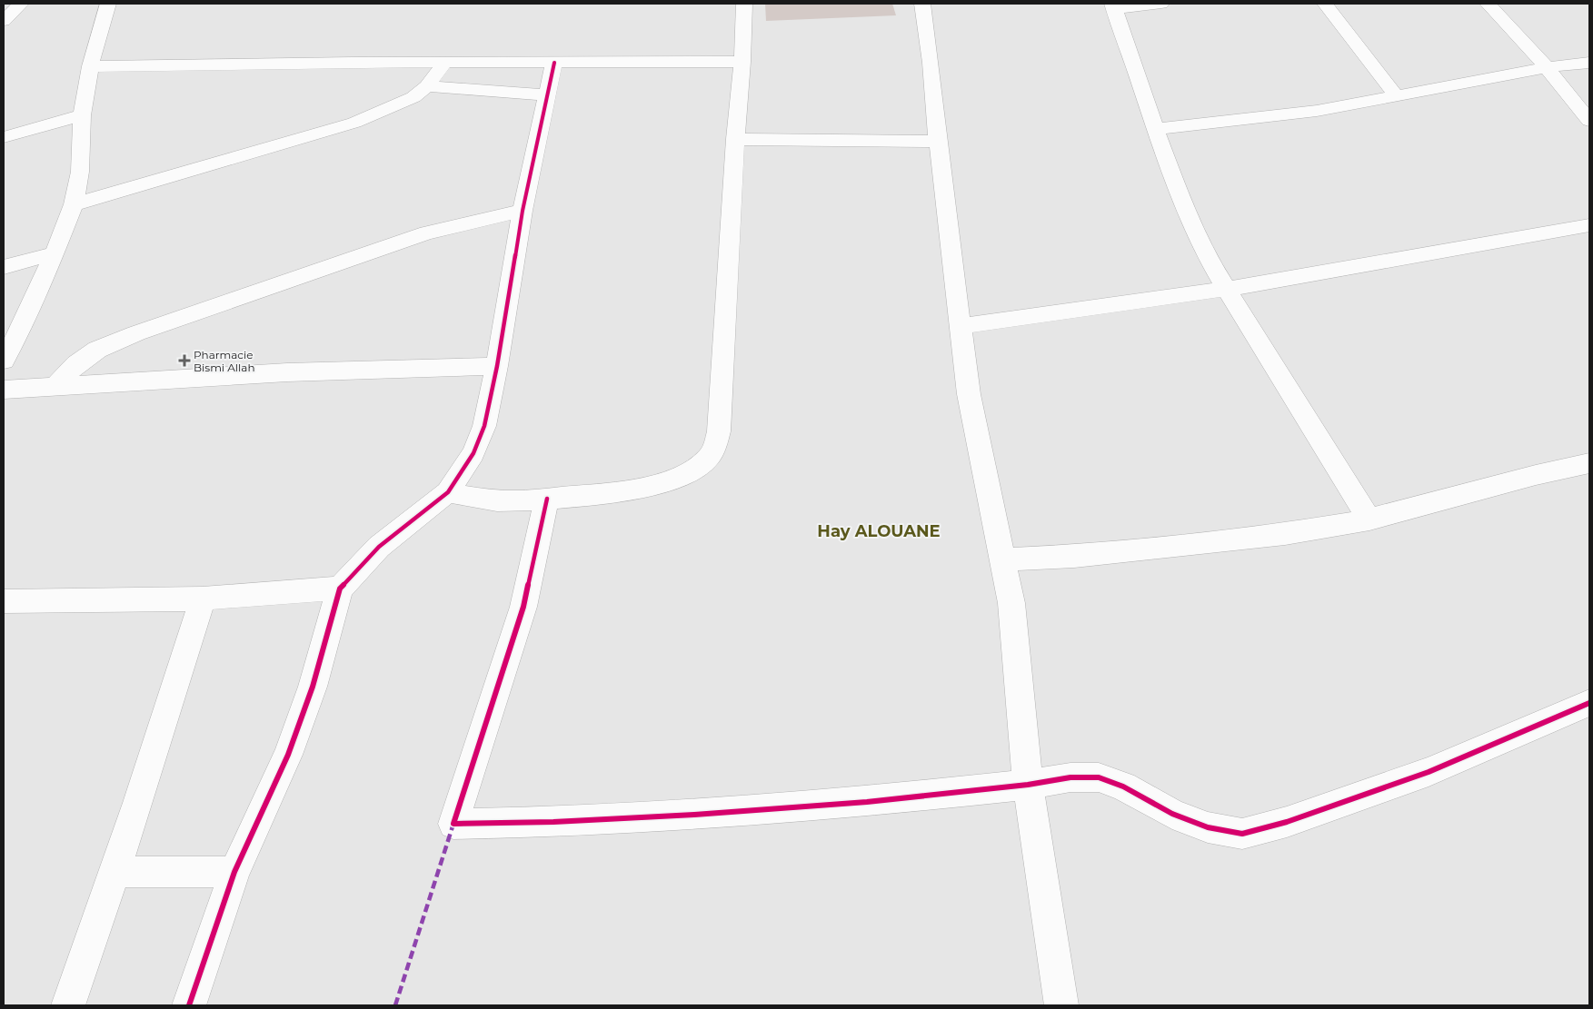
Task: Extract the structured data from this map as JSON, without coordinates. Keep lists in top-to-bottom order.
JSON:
{
  "districts": ["Hay ALOUANE"],
  "places": {
    "health": ["Pharmacie Bismi Allah"]
  }
}
